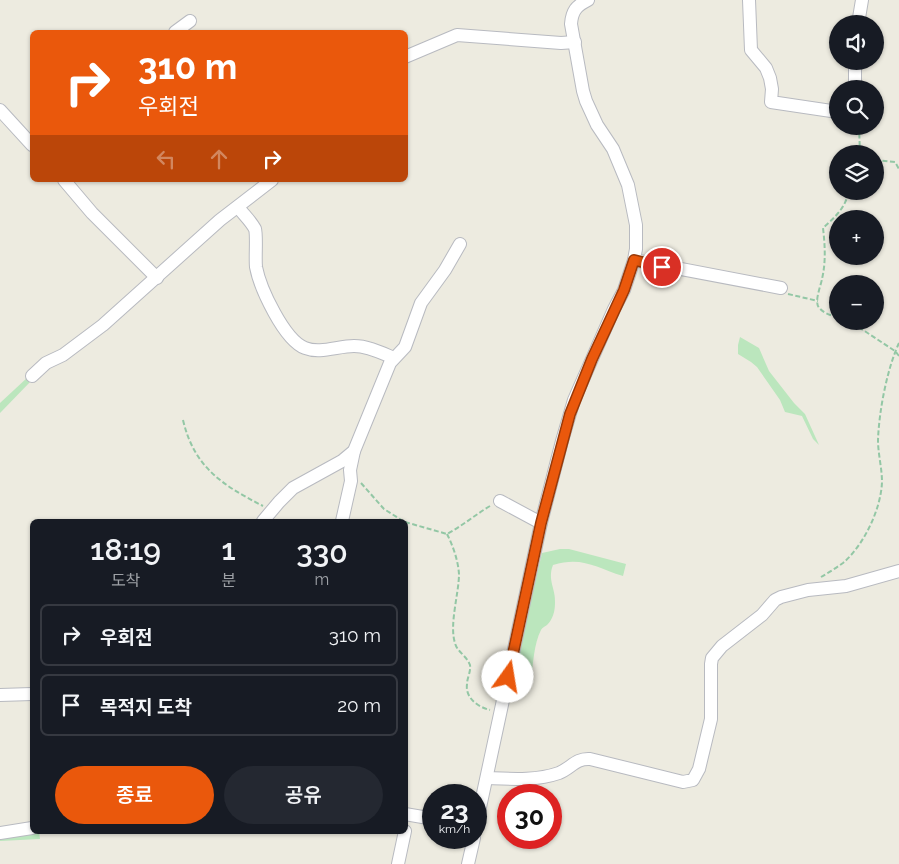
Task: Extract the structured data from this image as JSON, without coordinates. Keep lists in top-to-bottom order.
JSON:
{
  "page": {
    "map_buttons": ["+", "−"],
    "turn": ["310 m", "우회전"],
    "eta": [
      "18:19",
      "도착",
      "1",
      "분",
      "330",
      "m"
    ],
    "list": [
      {
        "name": "우회전",
        "value": "310 m"
      },
      {
        "name": "목적지 도착",
        "value": "20 m"
      }
    ],
    "buttons": ["종료", "공유"],
    "speed": "23 km/h",
    "limit": "30"
  }
}
